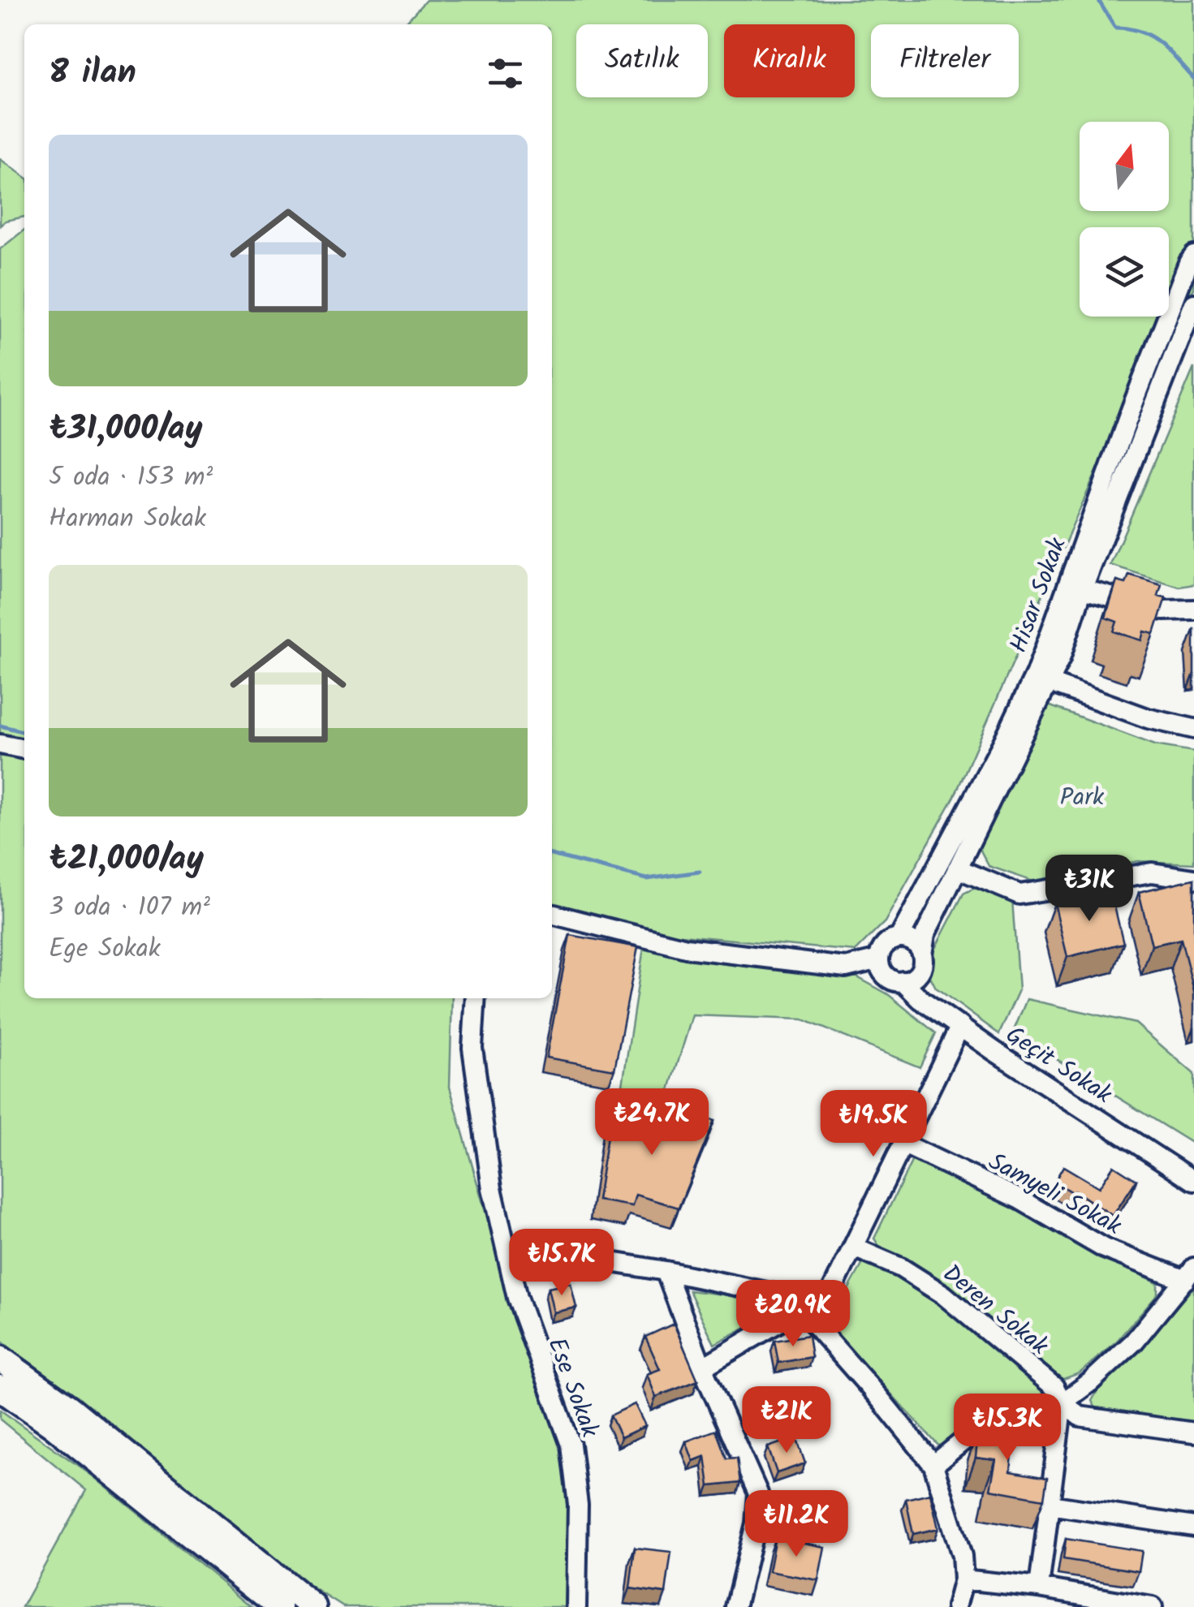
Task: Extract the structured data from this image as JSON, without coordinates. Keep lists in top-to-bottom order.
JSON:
{
  "streets": {
    "street": [
      "Hisar Sokak",
      "Geçit Sokak",
      "Samyeli Sokak",
      "Deren Sokak",
      "Ese Sokak"
    ]
  },
  "crossings": [
    ["Hisar Sokak", "Geçit Sokak"]
  ],
  "parks": ["Park"],
  "north": "top",
  "page": {
    "chip": ["Satılık", "Kiralık", "Filtreler"],
    "heading": "8 ilan",
    "list": [
      {
        "name": "₺31,000/ay",
        "note": "5 oda · 153 m² · Harman Sokak"
      },
      {
        "name": "₺21,000/ay",
        "note": "3 oda · 107 m² · Ege Sokak"
      }
    ],
    "price": [
      "₺31K",
      "₺24.7K",
      "₺19.5K",
      "₺15.7K",
      "₺20.9K",
      "₺21K",
      "₺15.3K",
      "₺11.2K"
    ]
  }
}
